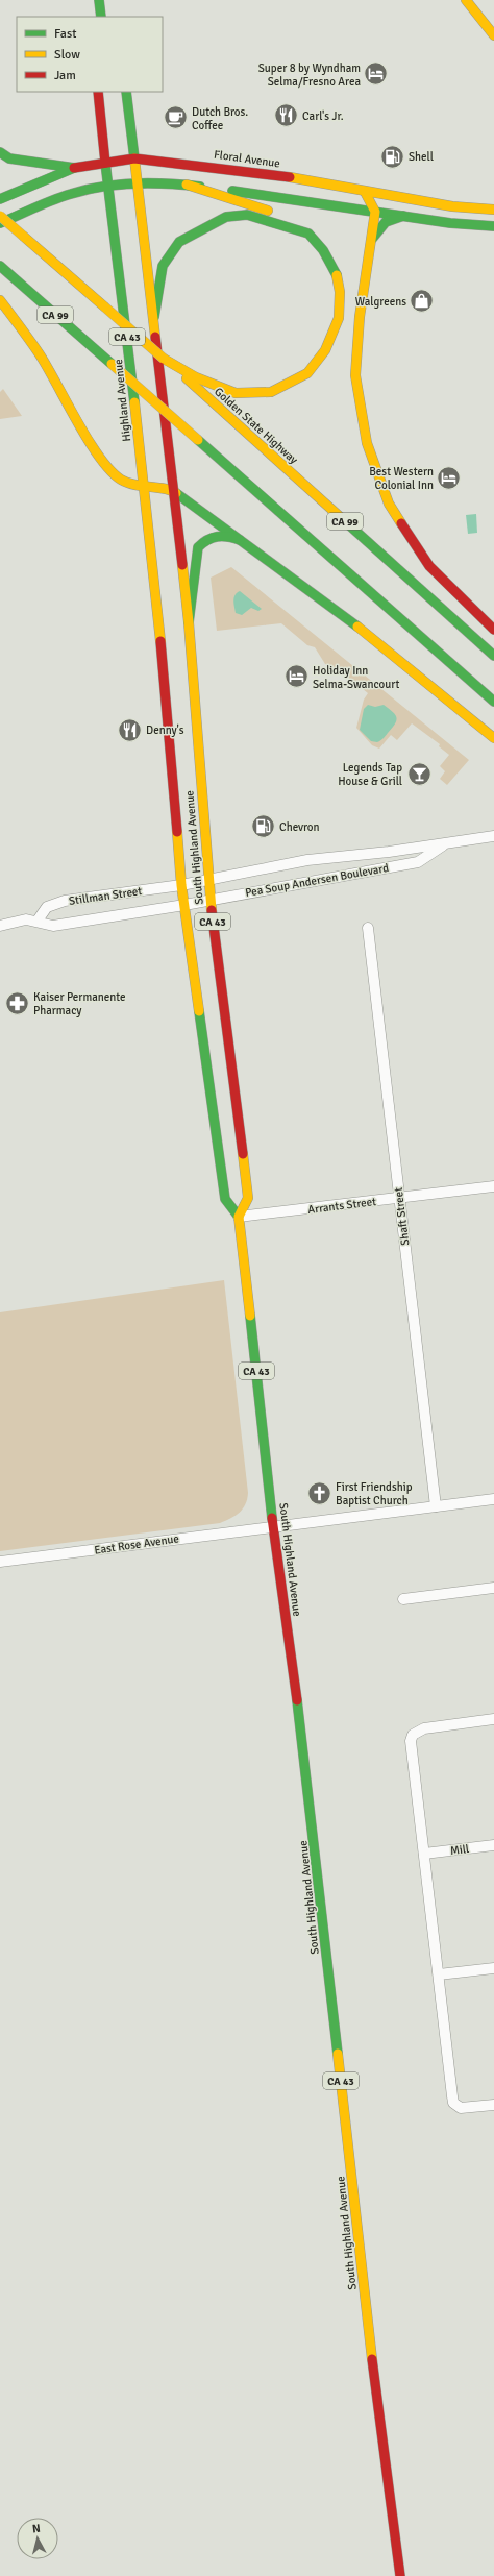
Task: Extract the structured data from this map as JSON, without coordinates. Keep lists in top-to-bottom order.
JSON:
{
  "streets": {
    "main road": [
      "Floral Avenue",
      "CA 99",
      "CA 43",
      "Highland Avenue",
      "Golden State Highway",
      "South Highland Avenue"
    ],
    "street": [
      "Pea Soup Andersen Boulevard",
      "Stillman Street",
      "Arrants Street",
      "Shaft Street",
      "East Rose Avenue",
      "Mill"
    ]
  },
  "crossings": [
    ["Floral Avenue", "Highland Avenue"],
    ["CA 43", "South Highland Avenue"],
    ["Highland Avenue", "South Highland Avenue"],
    ["South Highland Avenue", "Pea Soup Andersen Boulevard"],
    ["South Highland Avenue", "Stillman Street"],
    ["South Highland Avenue", "Arrants Street"],
    ["South Highland Avenue", "East Rose Avenue"],
    ["Pea Soup Andersen Boulevard", "Stillman Street"],
    ["Arrants Street", "Shaft Street"],
    ["Shaft Street", "East Rose Avenue"]
  ],
  "places": {
    "hotel": ["Super 8 by Wyndham Selma/Fresno Area", "Best Western Colonial Inn", "Holiday Inn Selma-Swancourt"],
    "restaurant": ["Carl's Jr.", "Denny's"],
    "cafe": ["Dutch Bros. Coffee"],
    "fuel station": ["Shell", "Chevron"],
    "shop": ["Walgreens"],
    "bar": ["Legends Tap House & Grill"],
    "pharmacy": ["Kaiser Permanente Pharmacy"],
    "church": ["First Friendship Baptist Church"]
  },
  "legend": ["Fast", "Slow", "Jam"],
  "north": "top"
}
